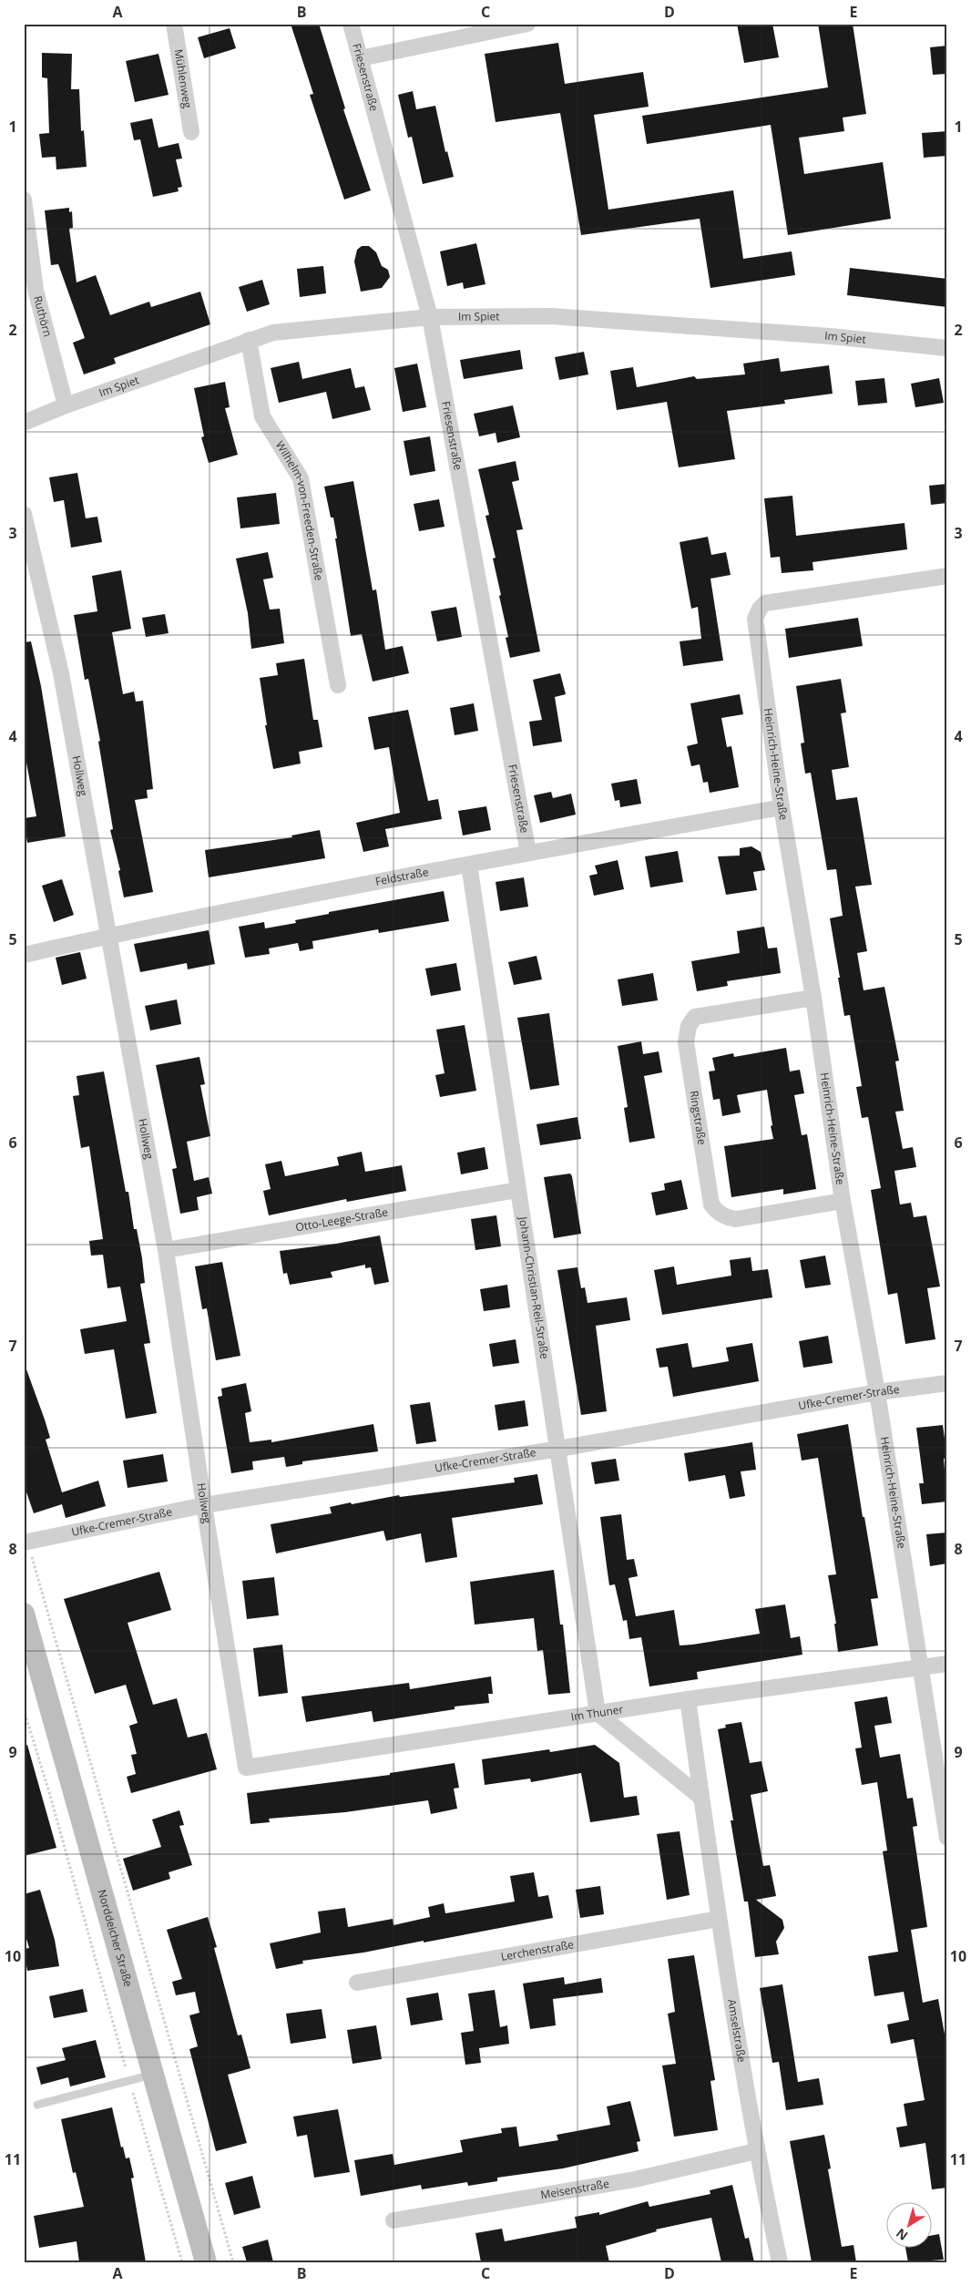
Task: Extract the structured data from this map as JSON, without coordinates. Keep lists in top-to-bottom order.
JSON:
{
  "streets": {
    "main road": ["Norddeicher Straße"],
    "street": [
      "Friesenstraße",
      "Mühlenweg",
      "Im Spiet",
      "Ruthörn",
      "Wilhelm-von-Freeden-Straße",
      "Heinrich-Heine-Straße",
      "Hollweg",
      "Feldstraße",
      "Ringstraße",
      "Otto-Leege-Straße",
      "Johann-Christian-Reil-Straße",
      "Ufke-Cremer-Straße",
      "Im Thuner",
      "Lerchenstraße",
      "Amselstraße",
      "Meisenstraße"
    ]
  },
  "crossings": [
    ["Friesenstraße", "Im Spiet"],
    ["Friesenstraße", "Feldstraße"],
    ["Im Spiet", "Ruthörn"],
    ["Im Spiet", "Wilhelm-von-Freeden-Straße"],
    ["Heinrich-Heine-Straße", "Feldstraße"],
    ["Heinrich-Heine-Straße", "Ringstraße"],
    ["Heinrich-Heine-Straße", "Ufke-Cremer-Straße"],
    ["Heinrich-Heine-Straße", "Im Thuner"],
    ["Hollweg", "Feldstraße"],
    ["Hollweg", "Otto-Leege-Straße"],
    ["Hollweg", "Ufke-Cremer-Straße"],
    ["Hollweg", "Im Thuner"],
    ["Feldstraße", "Johann-Christian-Reil-Straße"],
    ["Otto-Leege-Straße", "Johann-Christian-Reil-Straße"],
    ["Johann-Christian-Reil-Straße", "Ufke-Cremer-Straße"],
    ["Johann-Christian-Reil-Straße", "Im Thuner"],
    ["Im Thuner", "Amselstraße"],
    ["Lerchenstraße", "Amselstraße"],
    ["Amselstraße", "Meisenstraße"]
  ],
  "north": "bottom left",
  "grid": {
    "columns": [
      "A",
      "B",
      "C",
      "D",
      "E"
    ],
    "rows": [
      "1",
      "2",
      "3",
      "4",
      "5",
      "6",
      "7",
      "8",
      "9",
      "10",
      "11"
    ]
  }
}
